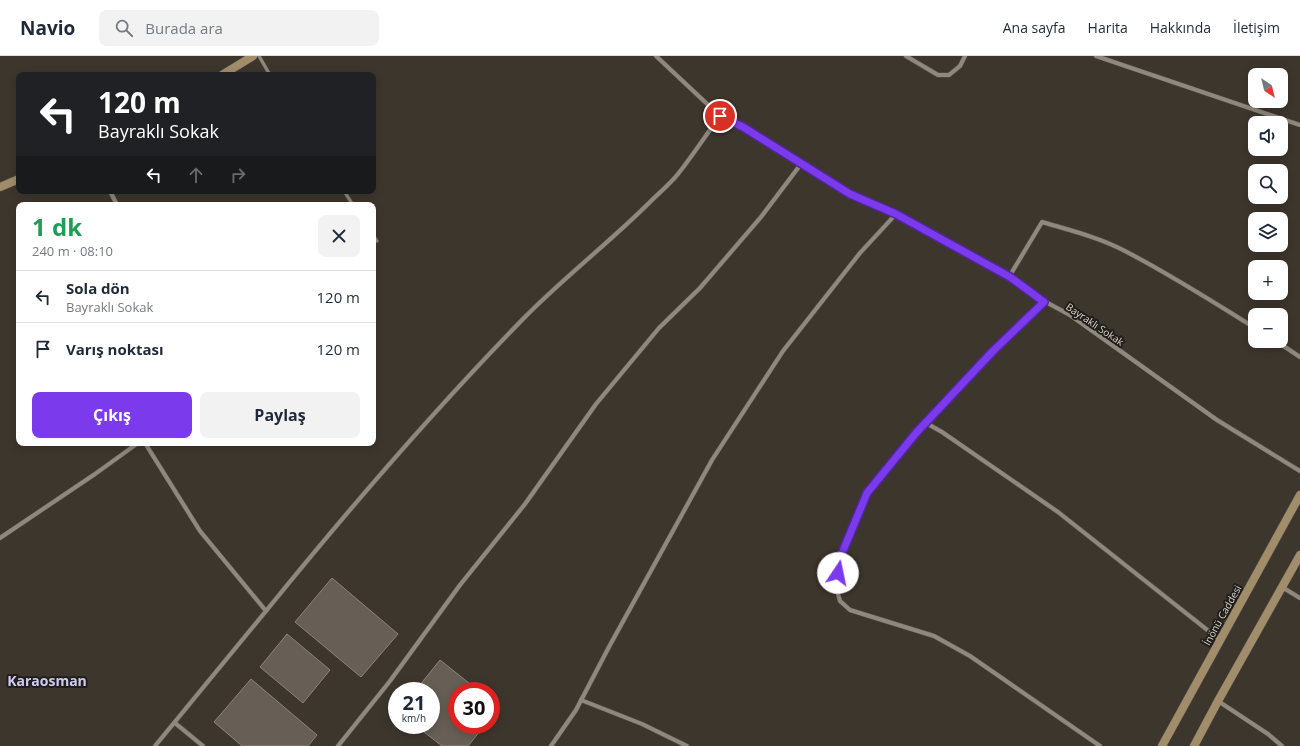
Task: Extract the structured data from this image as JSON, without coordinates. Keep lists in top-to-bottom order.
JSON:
{
  "streets": {
    "main road": ["İnönü Caddesi"],
    "street": ["Bayraklı Sokak"]
  },
  "districts": ["Karaosman"],
  "north": "bottom right",
  "page": {
    "header": "Navio",
    "search": "Burada ara",
    "nav": [
      "Ana sayfa",
      "Harita",
      "Hakkında",
      "İletişim"
    ],
    "map_buttons": ["+", "−"],
    "turn": ["120 m", "Bayraklı Sokak"],
    "heading": ["1 dk", "240 m · 08:10"],
    "list": [
      {
        "name": "Sola dön",
        "note": "Bayraklı Sokak",
        "value": "120 m"
      },
      {
        "name": "Varış noktası",
        "value": "120 m"
      }
    ],
    "buttons": ["Çıkış", "Paylaş"],
    "speed": "21 km/h",
    "limit": "30"
  }
}
